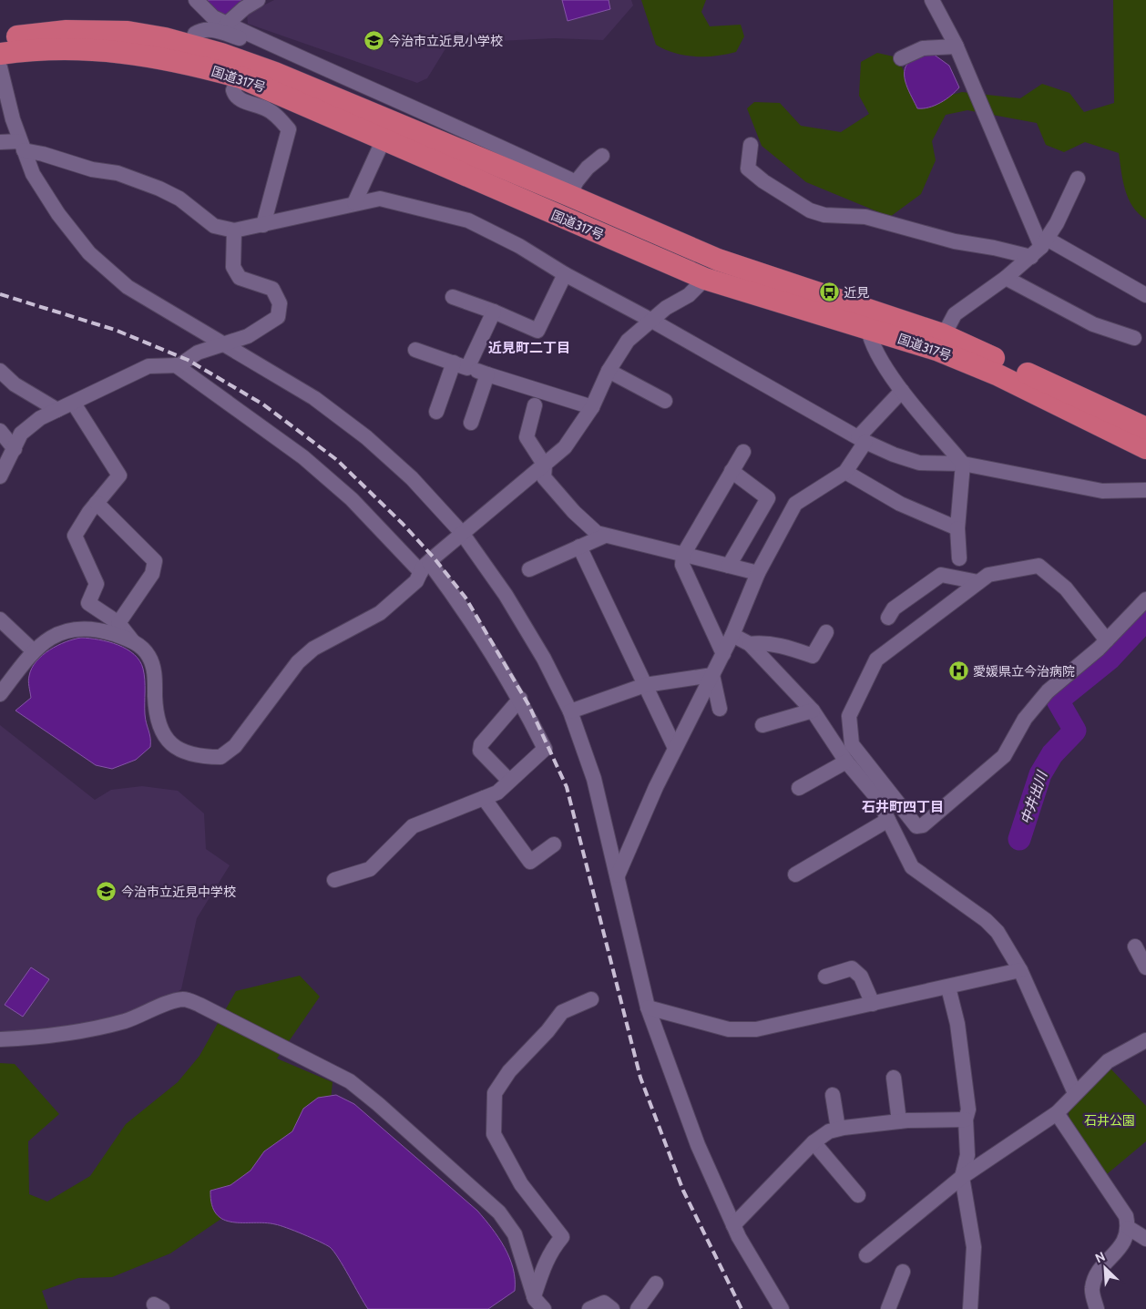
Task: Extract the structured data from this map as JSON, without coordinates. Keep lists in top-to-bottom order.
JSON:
{
  "streets": {
    "highway": ["国道317号"]
  },
  "districts": ["近見町二丁目", "石井町四丁目"],
  "water": ["中井出川"],
  "parks": ["石井公園"],
  "places": {
    "school or university": ["今治市立近見小学校", "今治市立近見中学校"],
    "bus stop": ["近見"],
    "hospital": ["愛媛県立今治病院"]
  },
  "north": "top left"
}
